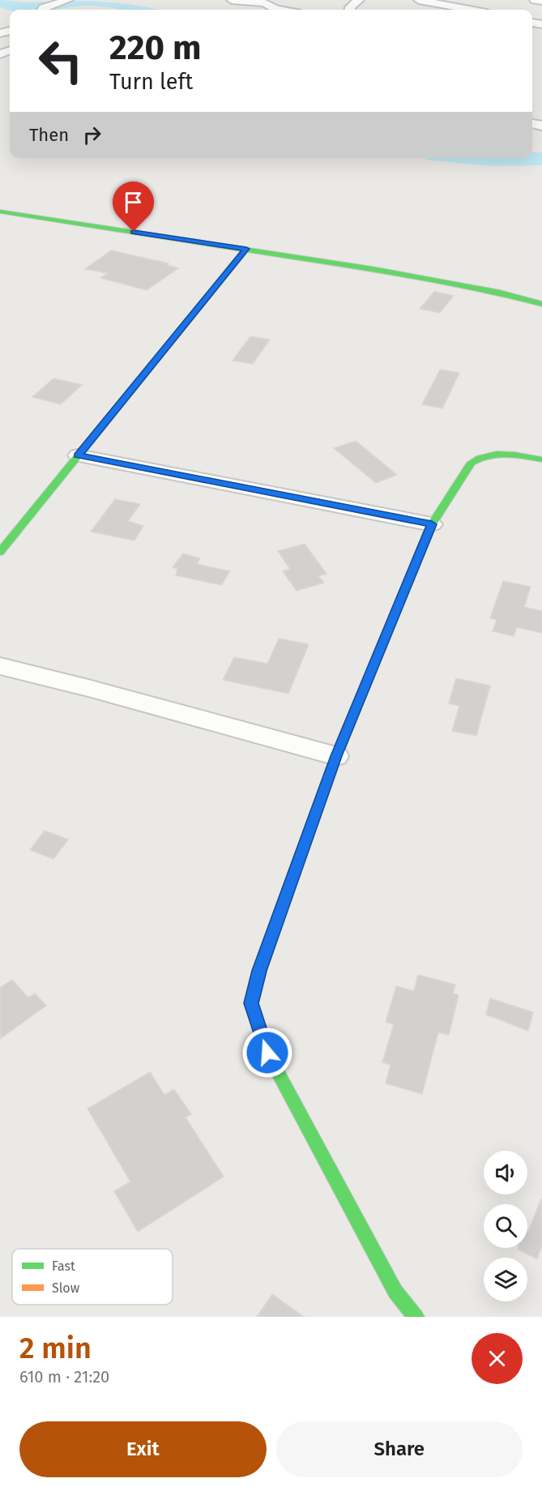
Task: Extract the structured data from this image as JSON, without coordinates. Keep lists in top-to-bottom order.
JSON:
{
  "legend": ["Fast", "Slow"],
  "page": {
    "turn": ["220 m", "Turn left"],
    "then": "Then",
    "heading": ["2 min", "610 m · 21:20"],
    "buttons": ["Exit", "Share"]
  }
}
